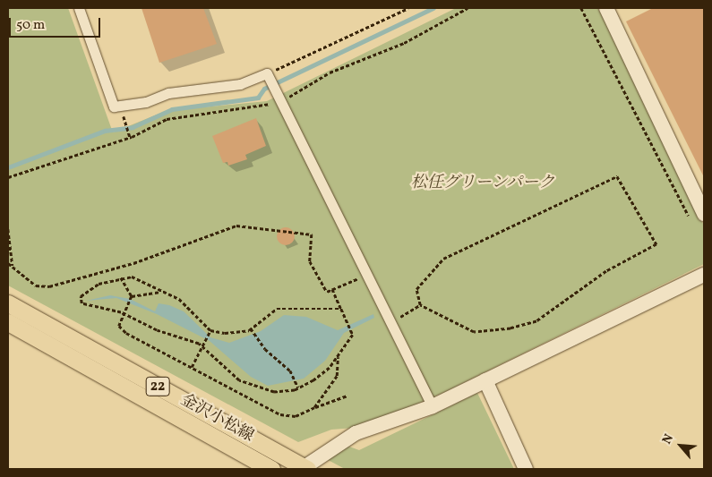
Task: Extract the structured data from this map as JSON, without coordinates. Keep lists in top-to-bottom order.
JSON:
{
  "streets": {
    "main road": ["22", "金沢小松線"]
  },
  "parks": ["松任グリーンパーク"],
  "scale_bar": "50 m",
  "north": "top left"
}
